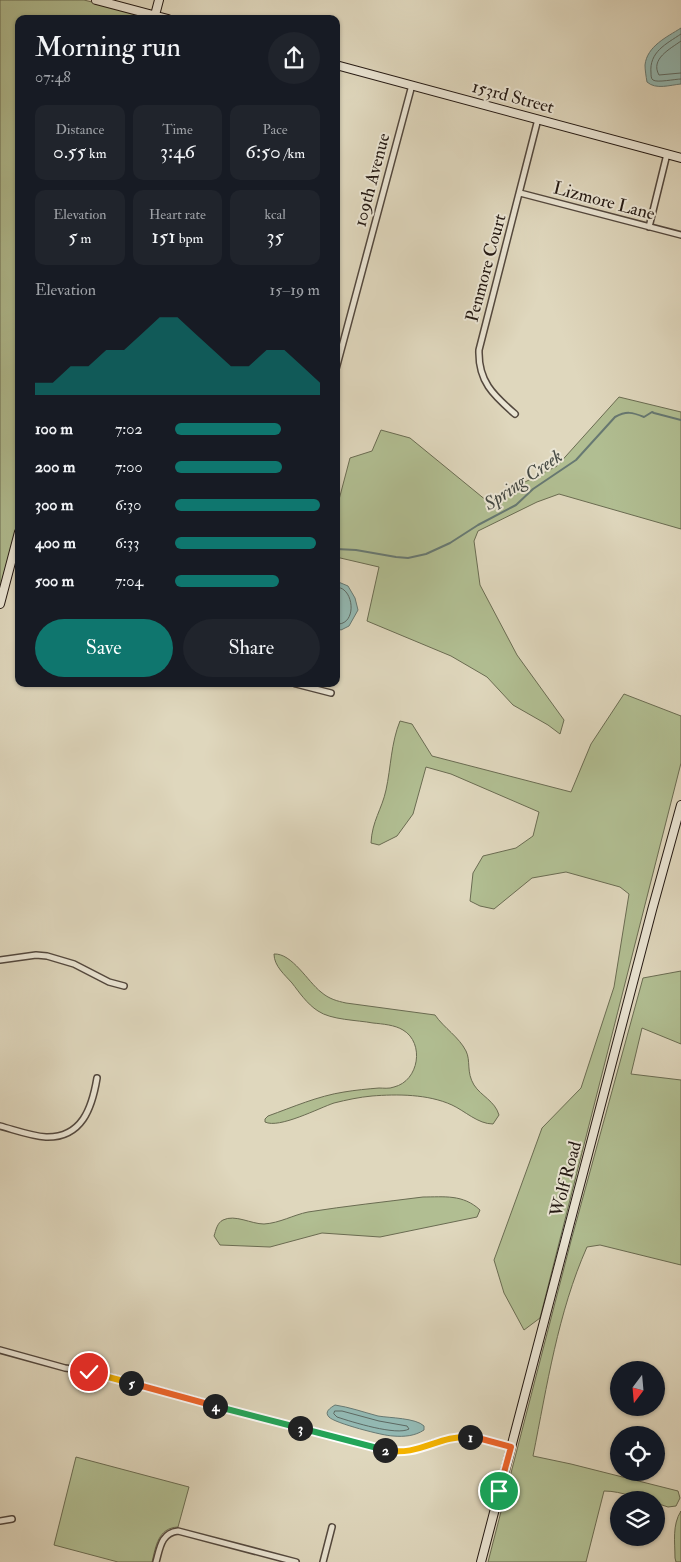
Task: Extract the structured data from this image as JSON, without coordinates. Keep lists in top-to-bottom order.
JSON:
{
  "streets": {
    "main road": ["153rd Street", "Wolf Road"],
    "street": ["109th Avenue", "Lizmore Lane", "Penmore Court"]
  },
  "crossings": [
    ["153rd Street", "109th Avenue"],
    ["153rd Street", "Penmore Court"],
    ["Lizmore Lane", "Penmore Court"]
  ],
  "water": ["Spring Creek"],
  "north": "bottom",
  "page": {
    "heading": ["Morning run", "07:48"],
    "stats": [
      ["Distance", "0.55 km"],
      ["Time", "3:46"],
      ["Pace", "6:50 /km"],
      ["Elevation", "5 m"],
      ["Heart rate", "151 bpm"],
      ["kcal", "35"]
    ],
    "chart": ["Elevation", "15–19 m"],
    "list": [
      {
        "name": "100 m",
        "note": "7:02"
      },
      {
        "name": "200 m",
        "note": "7:00"
      },
      {
        "name": "300 m",
        "note": "6:30"
      },
      {
        "name": "400 m",
        "note": "6:33"
      },
      {
        "name": "500 m",
        "note": "7:04"
      }
    ],
    "buttons": ["Save", "Share"],
    "pins": [
      "5",
      "4",
      "3",
      "1",
      "2"
    ]
  }
}
